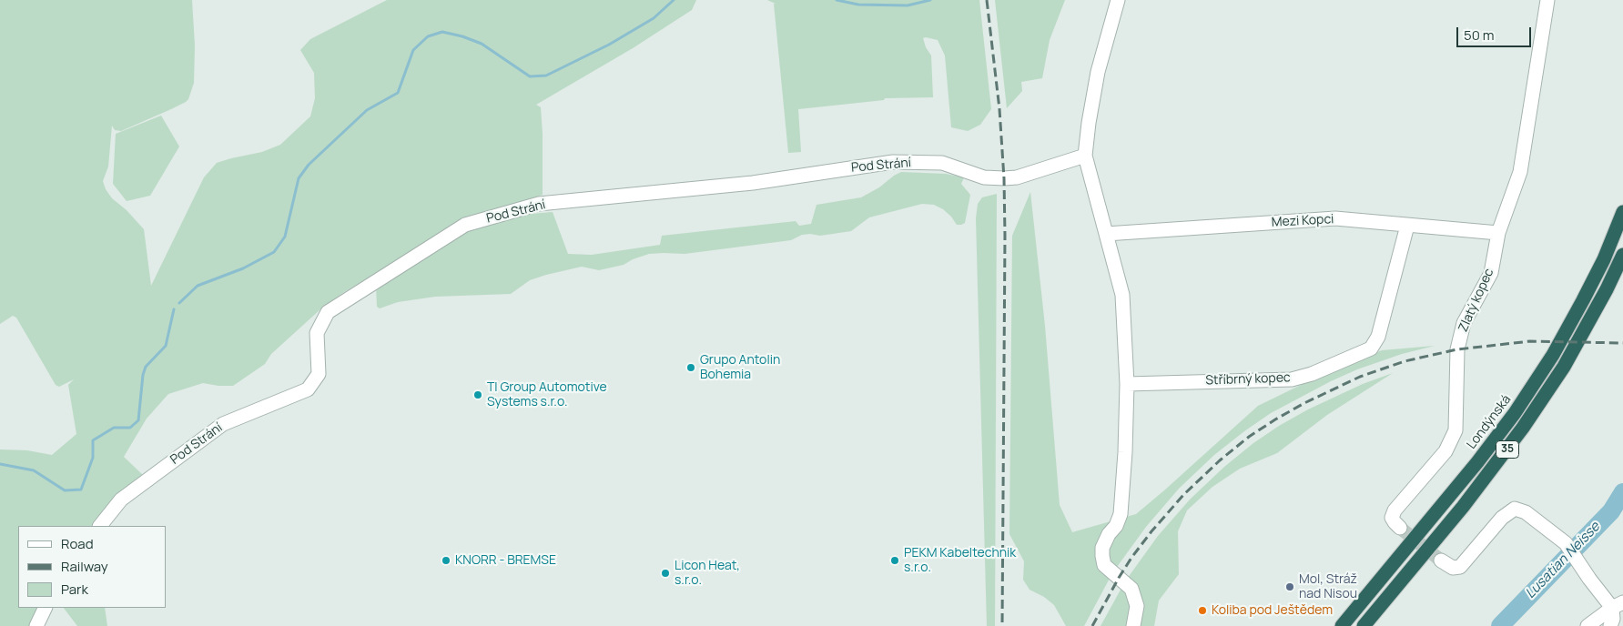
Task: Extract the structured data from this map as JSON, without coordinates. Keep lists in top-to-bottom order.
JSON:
{
  "streets": {
    "highway": ["Londýnská", "35"],
    "street": [
      "Pod Strání",
      "Mezi Kopci",
      "Zlatý kopec",
      "Stříbrný kopec"
    ]
  },
  "crossings": [
    ["Mezi Kopci", "Zlatý kopec"],
    ["Mezi Kopci", "Stříbrný kopec"]
  ],
  "water": ["Lusatian Neisse"],
  "places": [
    "Grupo Antolin Bohemia",
    "TI Group Automotive Systems s.r.o.",
    "KNORR - BREMSE",
    "PEKM Kabeltechnik s.r.o.",
    "Licon Heat, s.r.o.",
    "Mol, Stráž nad Nisou",
    "Koliba pod Ještědem"
  ],
  "legend": ["Road", "Railway", "Park"],
  "scale_bar": "50 m"
}
